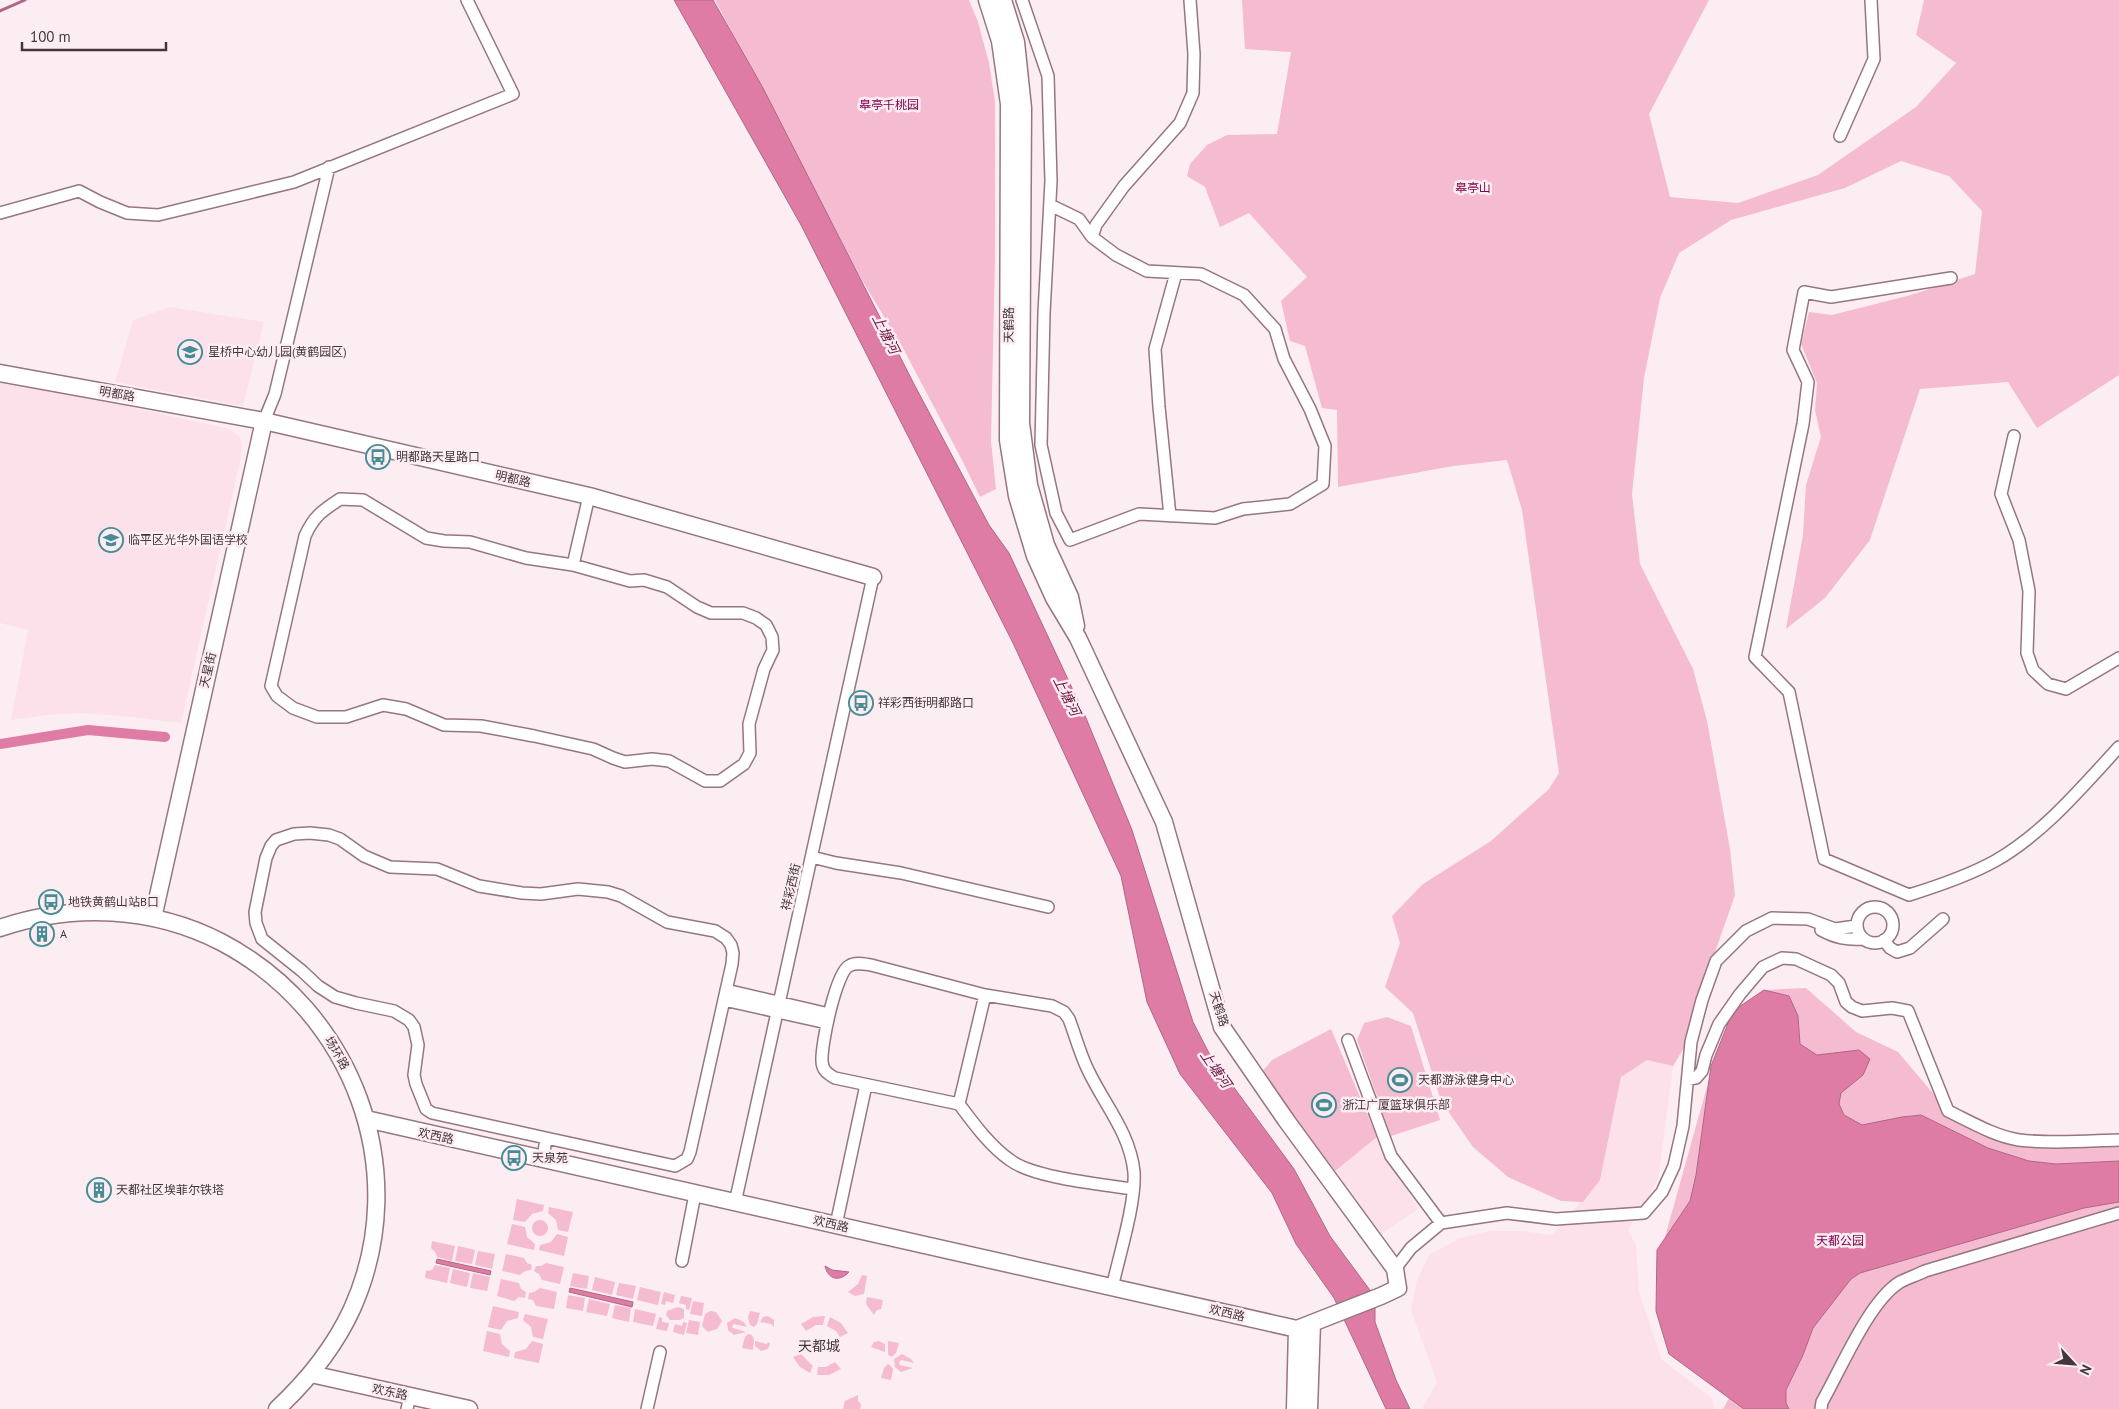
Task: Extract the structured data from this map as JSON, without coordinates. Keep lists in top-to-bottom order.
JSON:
{
  "streets": {
    "street": [
      "天鹤路",
      "明都路",
      "天星街",
      "祥彩西街",
      "场环路",
      "欢西路",
      "欢东路"
    ]
  },
  "crossings": [
    ["明都路", "天星街"],
    ["明都路", "祥彩西街"],
    ["天星街", "场环路"],
    ["祥彩西街", "欢西路"],
    ["场环路", "欢西路"],
    ["场环路", "欢东路"]
  ],
  "districts": ["天都城"],
  "water": ["上塘河"],
  "parks": ["皋亭千桃园", "皋亭山", "天都公园"],
  "places": {
    "school or university": ["星桥中心幼儿园(黄鹤园区)", "临平区光华外国语学校"],
    "bus stop": [
      "明都路天星路口",
      "祥彩西街明都路口",
      "地铁黄鹤山站B口",
      "天泉苑"
    ],
    "building": ["A", "天都社区埃菲尔铁塔"],
    "sports": ["天都游泳健身中心", "浙江广厦篮球俱乐部"]
  },
  "scale_bar": "100 m",
  "north": "bottom right"
}
